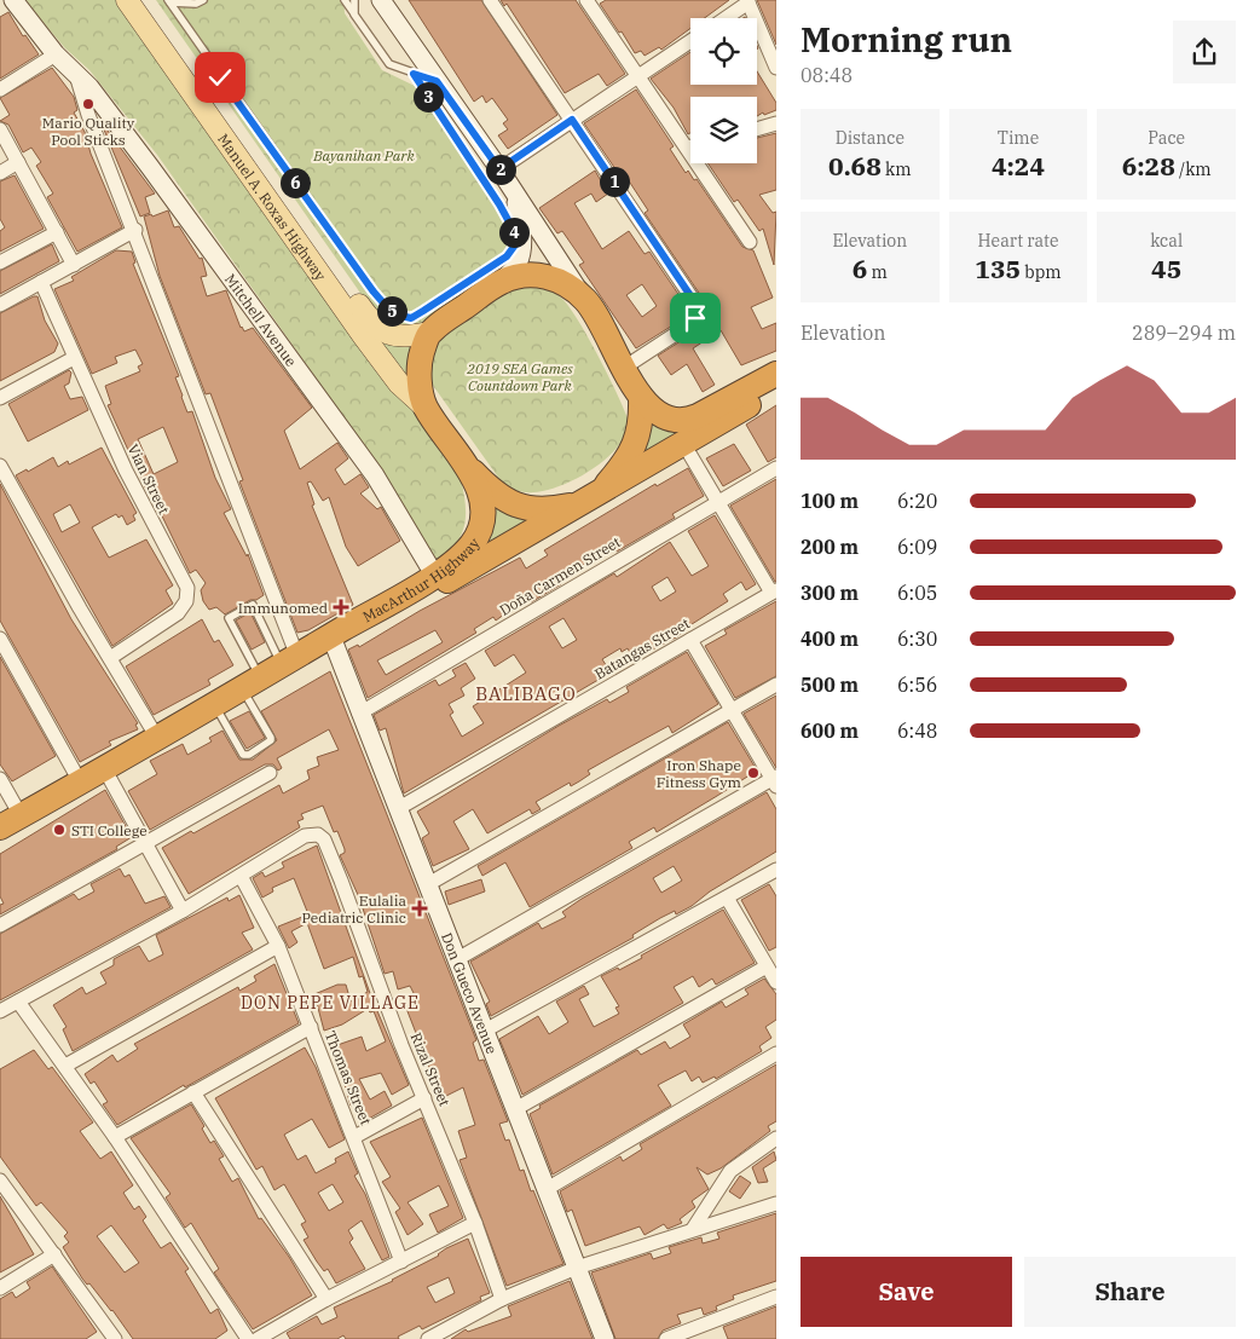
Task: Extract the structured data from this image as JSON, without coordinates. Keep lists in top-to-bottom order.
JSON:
{
  "streets": {
    "highway": ["MacArthur Highway"],
    "main road": ["Manuel A. Roxas Highway", "Mitchell Avenue", "Don Gueco Avenue"],
    "street": [
      "Vian Street",
      "Doña Carmen Street",
      "Batangas Street",
      "Rizal Street",
      "Thomas Street"
    ]
  },
  "crossings": [
    ["Manuel A. Roxas Highway", "MacArthur Highway"],
    ["Mitchell Avenue", "MacArthur Highway"],
    ["Doña Carmen Street", "Don Gueco Avenue"],
    ["MacArthur Highway", "Don Gueco Avenue"],
    ["Batangas Street", "Don Gueco Avenue"],
    ["Rizal Street", "Thomas Street"]
  ],
  "districts": ["BALIBAGO", "DON PEPE VILLAGE"],
  "parks": ["Bayanihan Park", "2019 SEA Games Countdown Park"],
  "places": {
    "other": ["Mario Quality Pool Sticks", "Iron Shape Fitness Gym", "STI College"],
    "health": ["Immunomed", "Eulalia Pediatric Clinic"]
  },
  "page": {
    "heading": ["Morning run", "08:48"],
    "pins": [
      "3",
      "2",
      "1",
      "6",
      "4",
      "5"
    ],
    "stats": [
      ["Distance", "0.68 km"],
      ["Time", "4:24"],
      ["Pace", "6:28 /km"],
      ["Elevation", "6 m"],
      ["Heart rate", "135 bpm"],
      ["kcal", "45"]
    ],
    "chart": ["Elevation", "289–294 m"],
    "list": [
      {
        "name": "100 m",
        "note": "6:20"
      },
      {
        "name": "200 m",
        "note": "6:09"
      },
      {
        "name": "300 m",
        "note": "6:05"
      },
      {
        "name": "400 m",
        "note": "6:30"
      },
      {
        "name": "500 m",
        "note": "6:56"
      },
      {
        "name": "600 m",
        "note": "6:48"
      }
    ],
    "buttons": ["Save", "Share"]
  }
}
